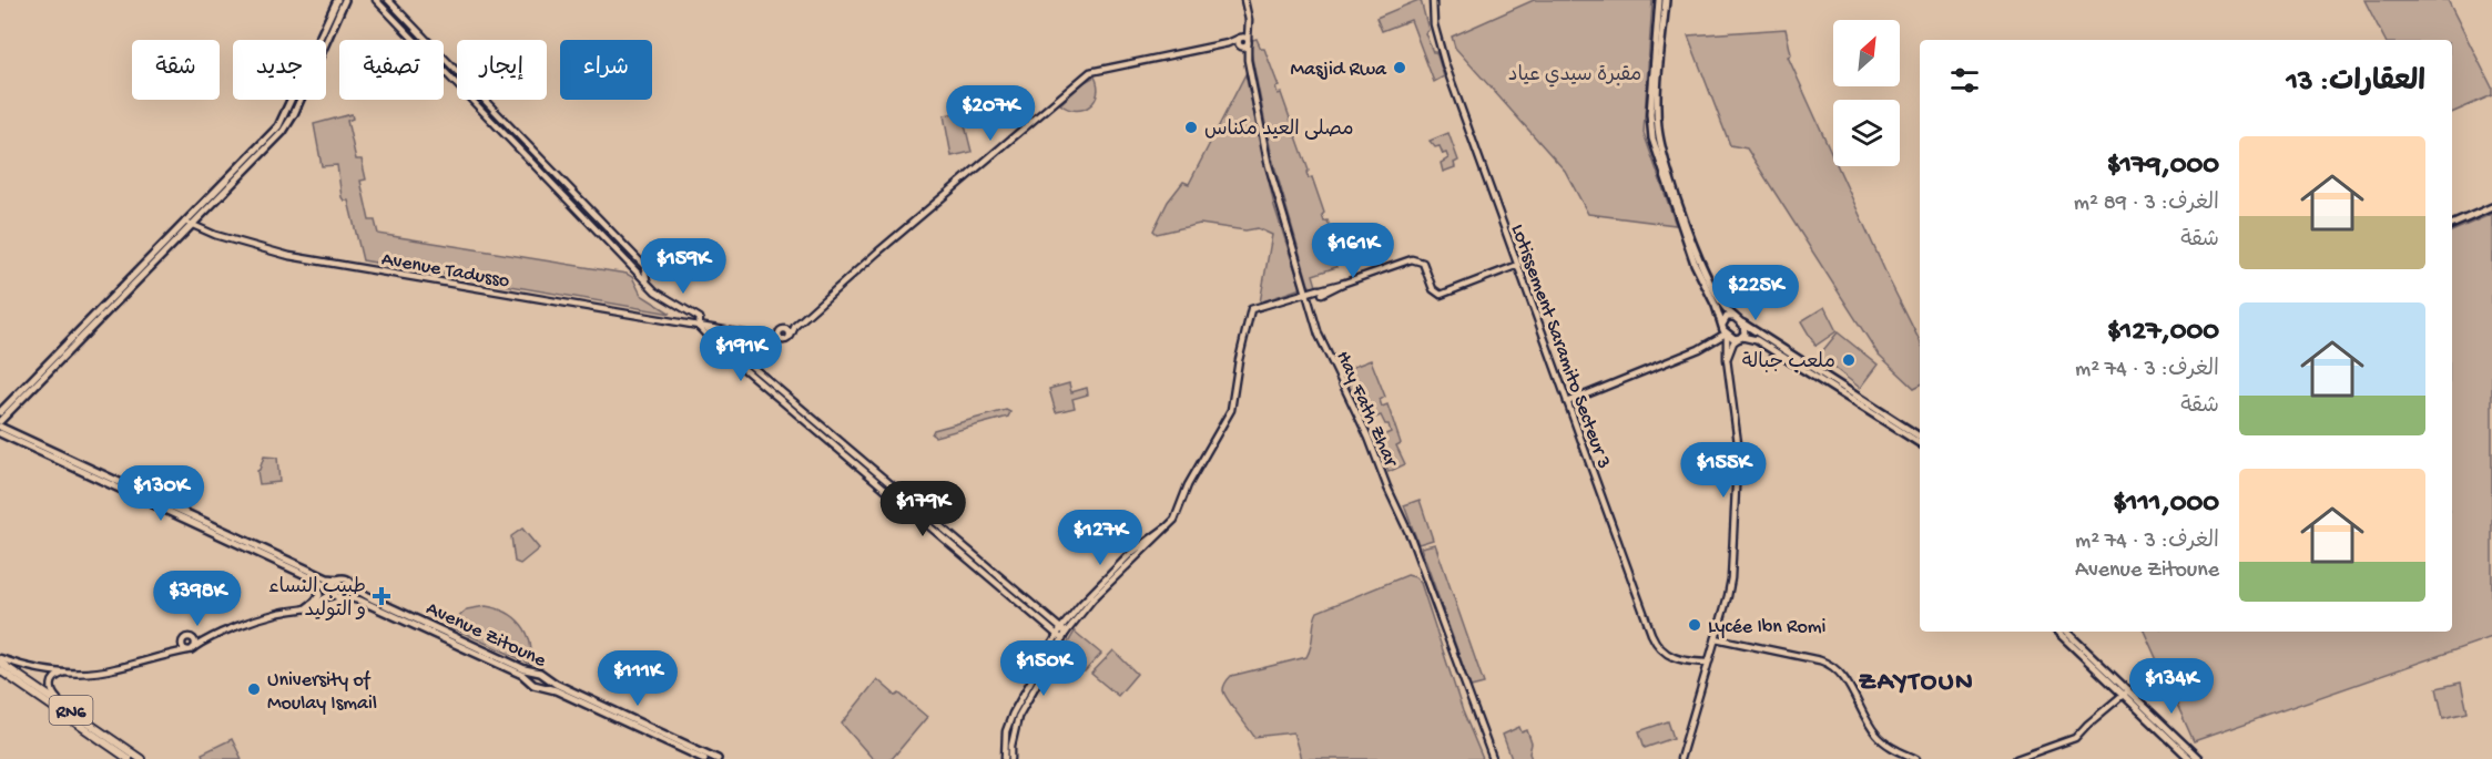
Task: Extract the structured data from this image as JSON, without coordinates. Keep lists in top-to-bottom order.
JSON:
{
  "streets": {
    "highway": ["RN6"],
    "main road": ["Avenue Zitoune"],
    "street": ["Avenue Tadusso", "Lotissement Saramito Secteur 3", "Hay Fath Zhar"]
  },
  "districts": ["ZAYTOUN"],
  "parks": ["مقبرة سيدي عياد"],
  "places": {
    "other": [
      "Masjid Rwa",
      "مصلى العيد مكناس",
      "ملعب جبالة",
      "Lycée Ibn Romi",
      "University of Moulay Ismail"
    ],
    "health": ["طبيب النساء و التوليد"]
  },
  "north": "top right",
  "page": {
    "chip": [
      "شراء",
      "إيجار",
      "تصفية",
      "جديد",
      "شقة"
    ],
    "heading": "العقارات: 13",
    "price": [
      "$207K",
      "$161K",
      "$159K",
      "$225K",
      "$191K",
      "$155K",
      "$130K",
      "$179K",
      "$127K",
      "$398K",
      "$150K",
      "$111K",
      "$134K"
    ],
    "list": [
      {
        "name": "$179,000",
        "note": "الغرف: 3 · 89 m² · شقة"
      },
      {
        "name": "$127,000",
        "note": "الغرف: 3 · 74 m² · شقة"
      },
      {
        "name": "$111,000",
        "note": "الغرف: 3 · 74 m² · Avenue Zitoune"
      }
    ]
  }
}
